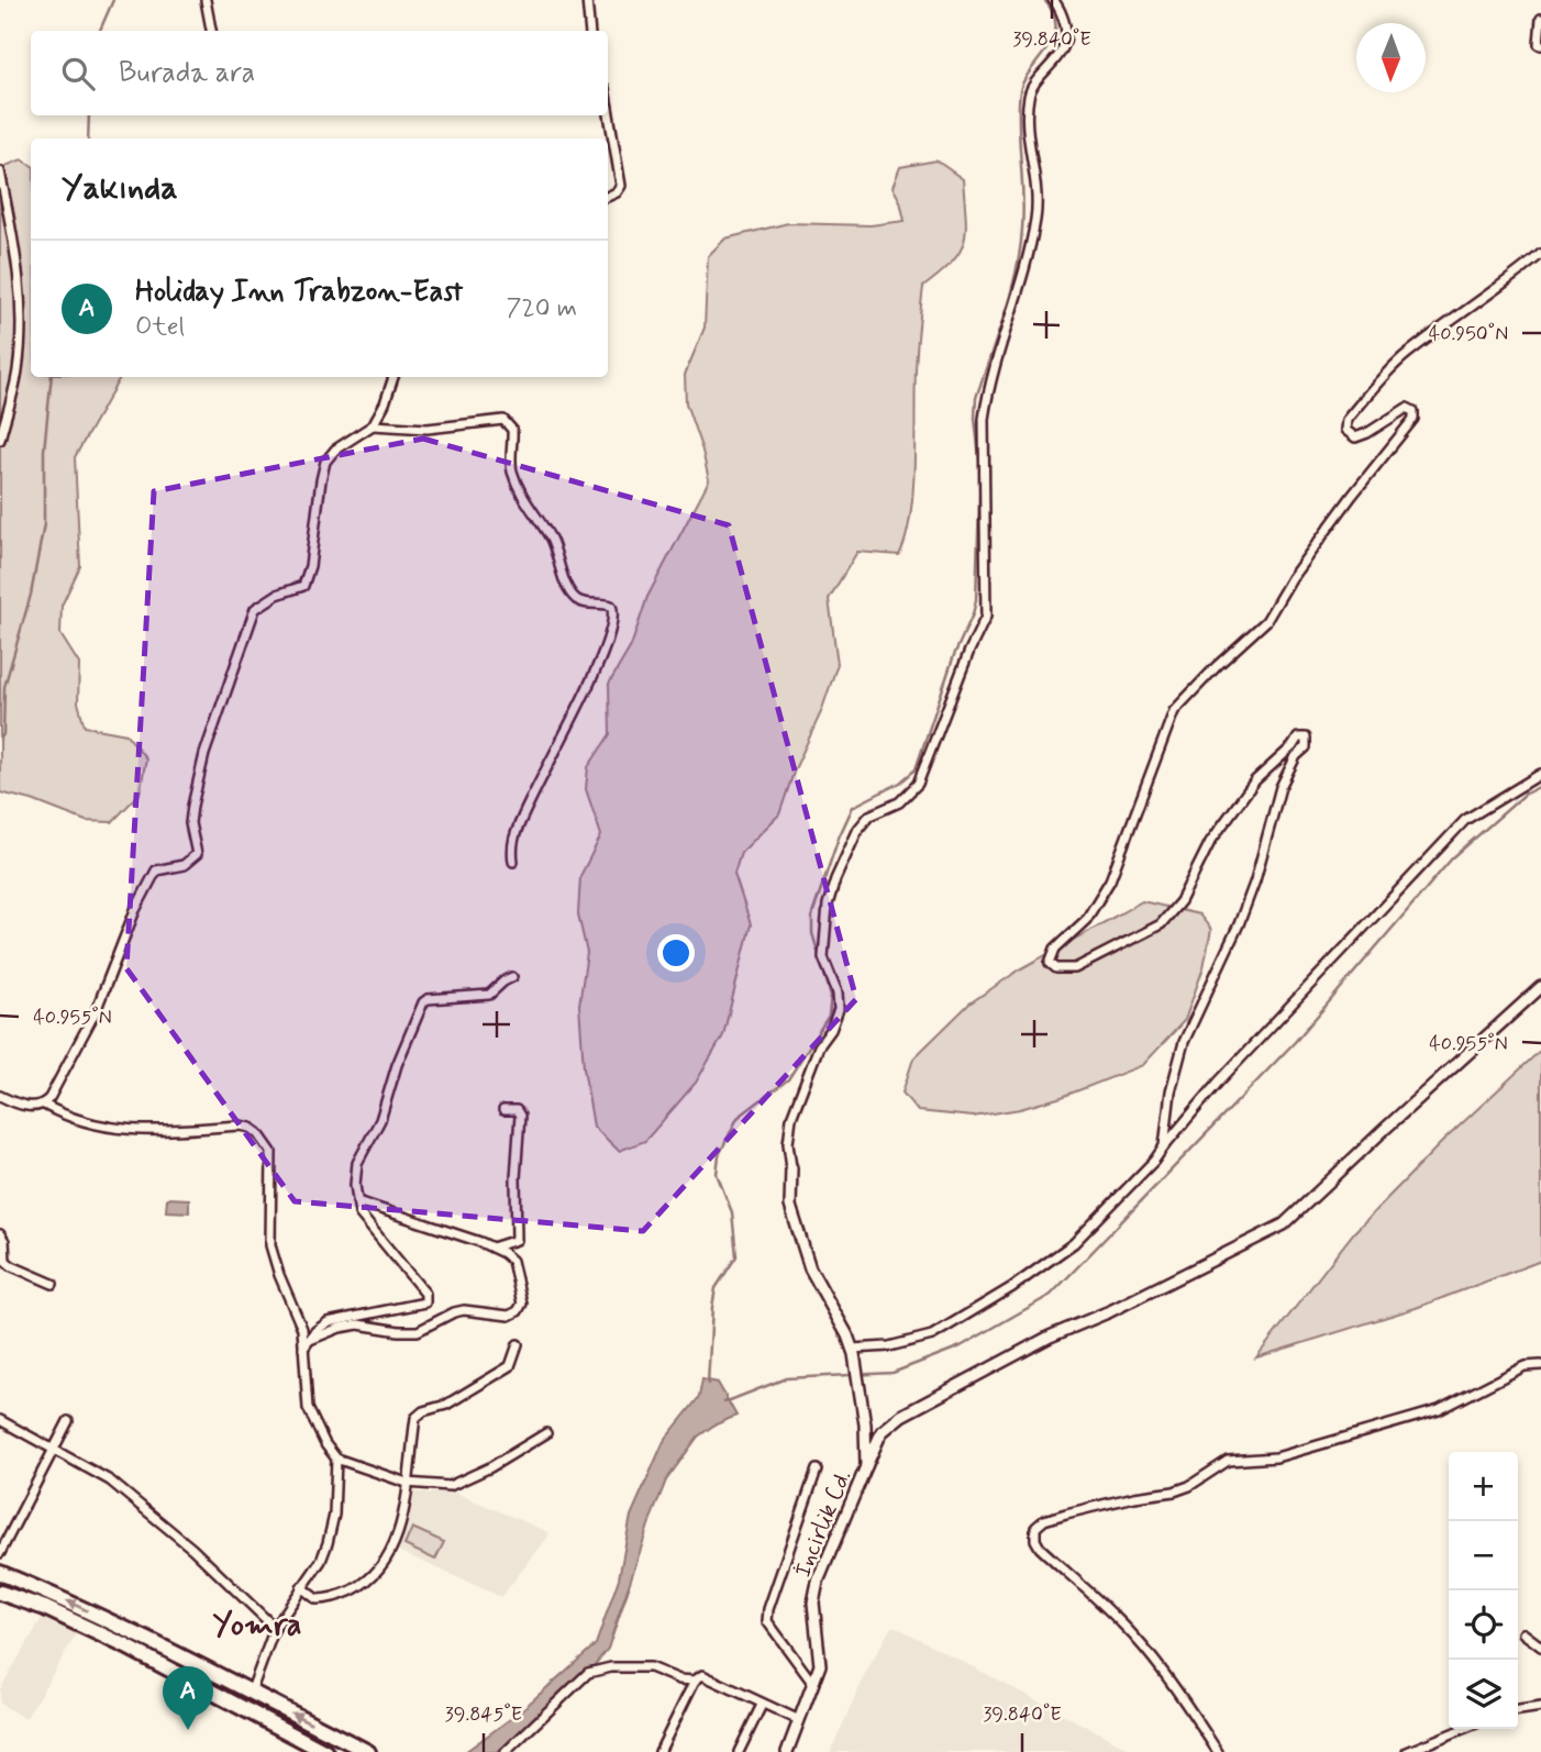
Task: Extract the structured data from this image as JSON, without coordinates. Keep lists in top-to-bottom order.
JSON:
{
  "streets": {
    "street": ["İncirlik Cd."]
  },
  "districts": ["Yomra"],
  "north": "bottom",
  "page": {
    "search": "Burada ara",
    "heading": "Yakında",
    "list": [
      {
        "mark": "A",
        "name": "Holiday Inn Trabzon-East",
        "note": "Otel",
        "value": "720 m"
      }
    ],
    "map_buttons": ["+", "−"],
    "pins": "A"
  },
  "coordinates": [
    "39.840°E",
    "40.950°N",
    "40.955°N",
    "39.845°E"
  ]
}
